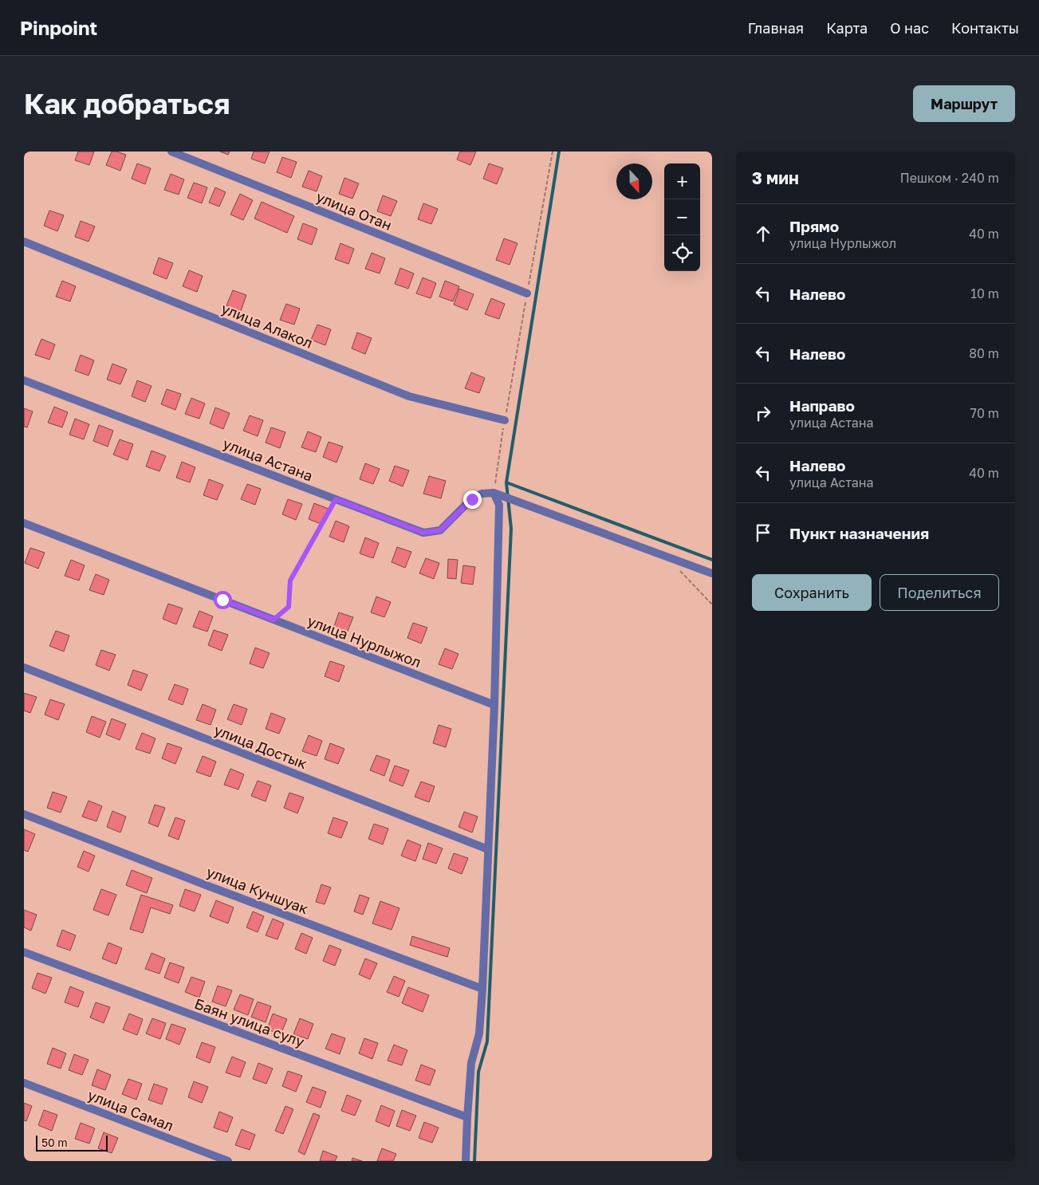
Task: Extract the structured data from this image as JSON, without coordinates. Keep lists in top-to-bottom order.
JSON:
{
  "streets": {
    "street": [
      "улица Отан",
      "улица Алакол",
      "улица Астана",
      "улица Нурлыжол",
      "улица Достык",
      "улица Куншуак",
      "Баян улица сулу",
      "улица Самал"
    ]
  },
  "scale_bar": "50 m",
  "north": "bottom",
  "page": {
    "header": "Pinpoint",
    "nav": [
      "Главная",
      "Карта",
      "О нас",
      "Контакты"
    ],
    "buttons": [
      "Маршрут",
      ["Сохранить", "Поделиться"]
    ],
    "title": "Как добраться",
    "heading": ["3 мин", "Пешком · 240 m"],
    "map_buttons": ["+", "−"],
    "list": [
      ["Прямо", "улица Нурлыжол", "40 m"],
      ["Налево", "10 m"],
      ["Налево", "80 m"],
      ["Направо", "улица Астана", "70 m"],
      ["Налево", "улица Астана", "40 m"],
      "Пункт назначения"
    ],
    "scale": "50 m"
  }
}
